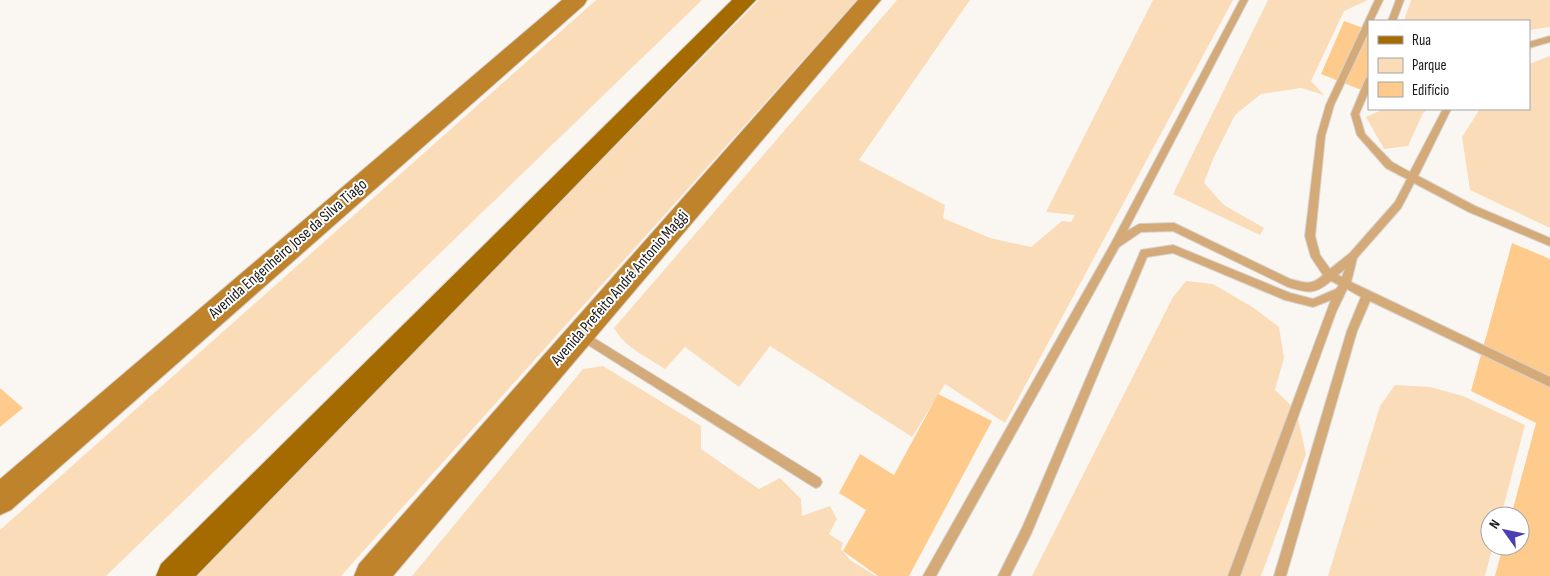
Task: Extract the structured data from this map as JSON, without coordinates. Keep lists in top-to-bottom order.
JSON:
{
  "streets": {
    "street": ["Avenida Engenheiro Jose da Silva Tiago", "Avenida Prefeito André Antonio Maggi"]
  },
  "legend": ["Rua", "Parque", "Edifício"],
  "north": "top left"
}
